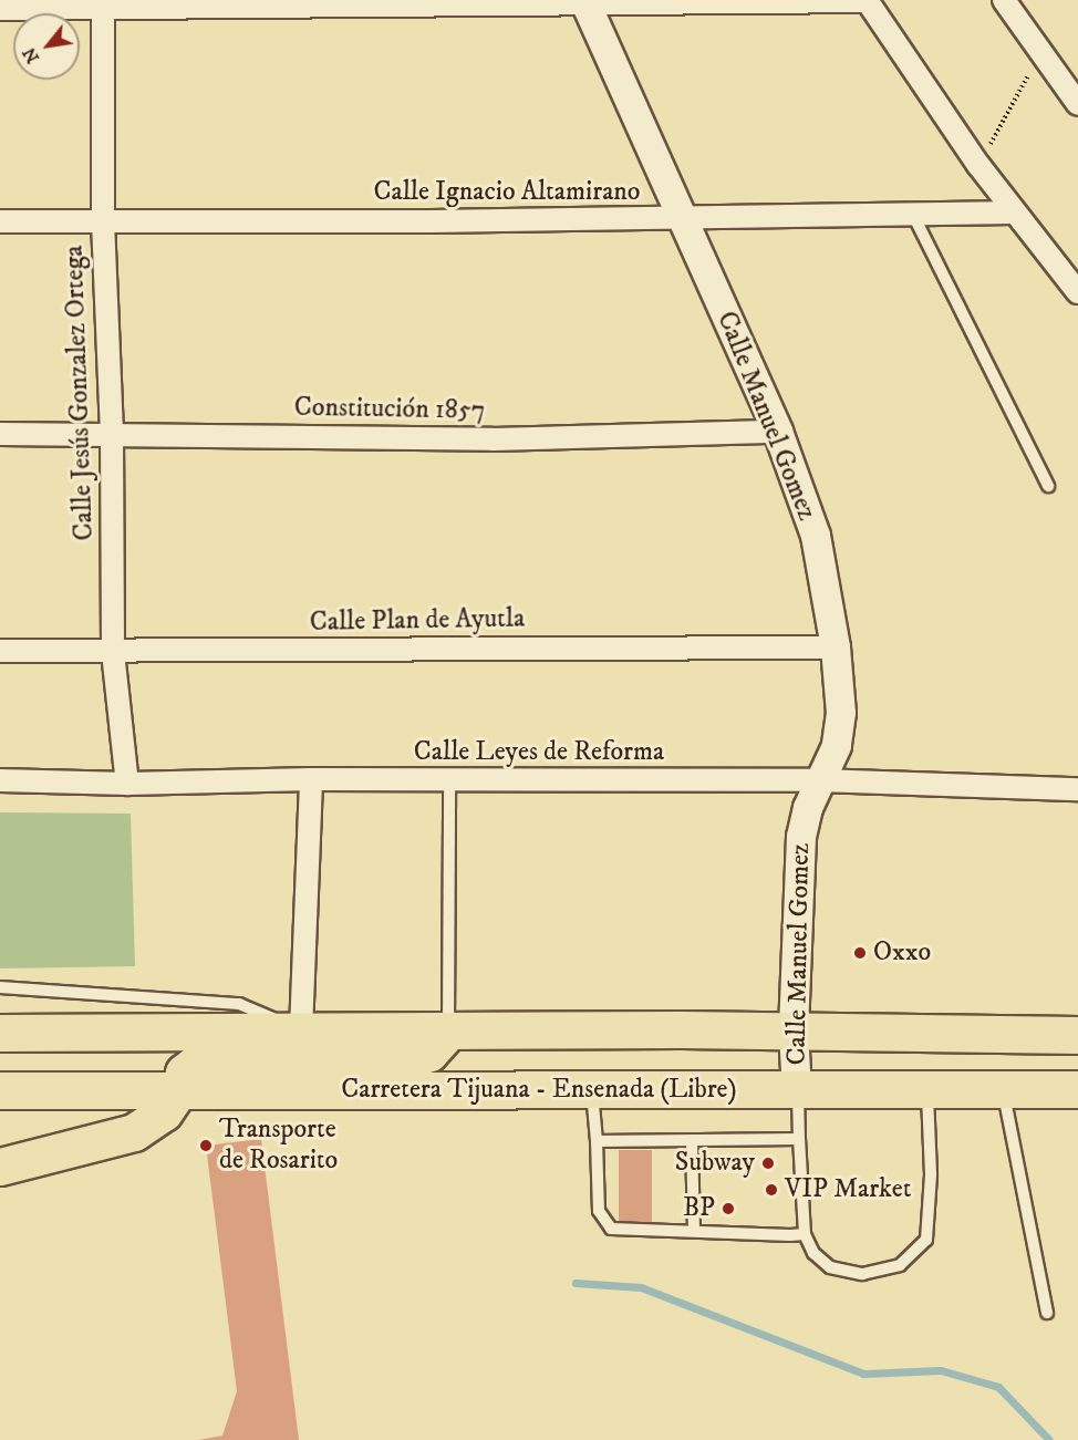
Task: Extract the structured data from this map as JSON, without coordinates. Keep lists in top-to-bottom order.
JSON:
{
  "streets": {
    "highway": ["Carretera Tijuana - Ensenada (Libre)"],
    "street": [
      "Calle Ignacio Altamirano",
      "Calle Jesús Gonzalez Ortega",
      "Constitución 1857",
      "Calle Manuel Gomez",
      "Calle Plan de Ayutla",
      "Calle Leyes de Reforma"
    ]
  },
  "crossings": [
    ["Calle Ignacio Altamirano", "Calle Jesús Gonzalez Ortega"],
    ["Calle Ignacio Altamirano", "Calle Manuel Gomez"],
    ["Calle Jesús Gonzalez Ortega", "Constitución 1857"],
    ["Calle Jesús Gonzalez Ortega", "Calle Plan de Ayutla"],
    ["Calle Jesús Gonzalez Ortega", "Calle Leyes de Reforma"],
    ["Constitución 1857", "Calle Manuel Gomez"],
    ["Calle Manuel Gomez", "Calle Plan de Ayutla"],
    ["Calle Manuel Gomez", "Calle Leyes de Reforma"],
    ["Calle Manuel Gomez", "Carretera Tijuana - Ensenada (Libre)"]
  ],
  "places": [
    "Oxxo",
    "Transporte de Rosarito",
    "Subway",
    "VIP Market",
    "BP"
  ],
  "north": "bottom left"
}
